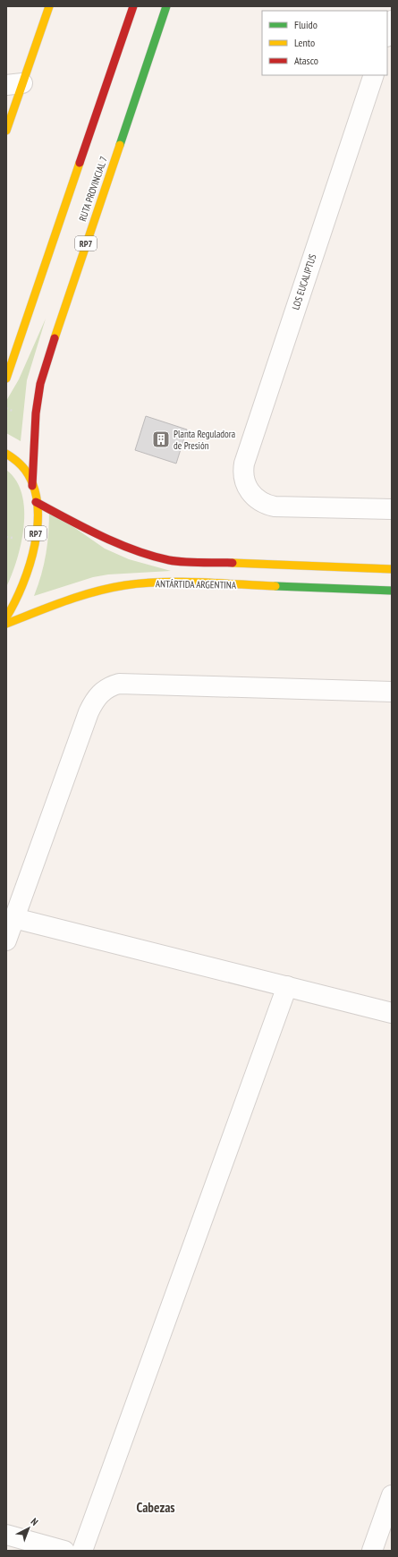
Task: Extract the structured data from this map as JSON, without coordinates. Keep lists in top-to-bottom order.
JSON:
{
  "streets": {
    "main road": ["RUTA PROVINCIAL 7", "RP7", "ANTÁRTIDA ARGENTINA"],
    "street": ["LOS EUCALIPTUS"]
  },
  "crossings": [
    ["RUTA PROVINCIAL 7", "RP7"]
  ],
  "districts": ["Cabezas"],
  "places": {
    "building": ["Planta Reguladora de Presión"]
  },
  "legend": ["Fluido", "Lento", "Atasco"],
  "north": "top right"
}
